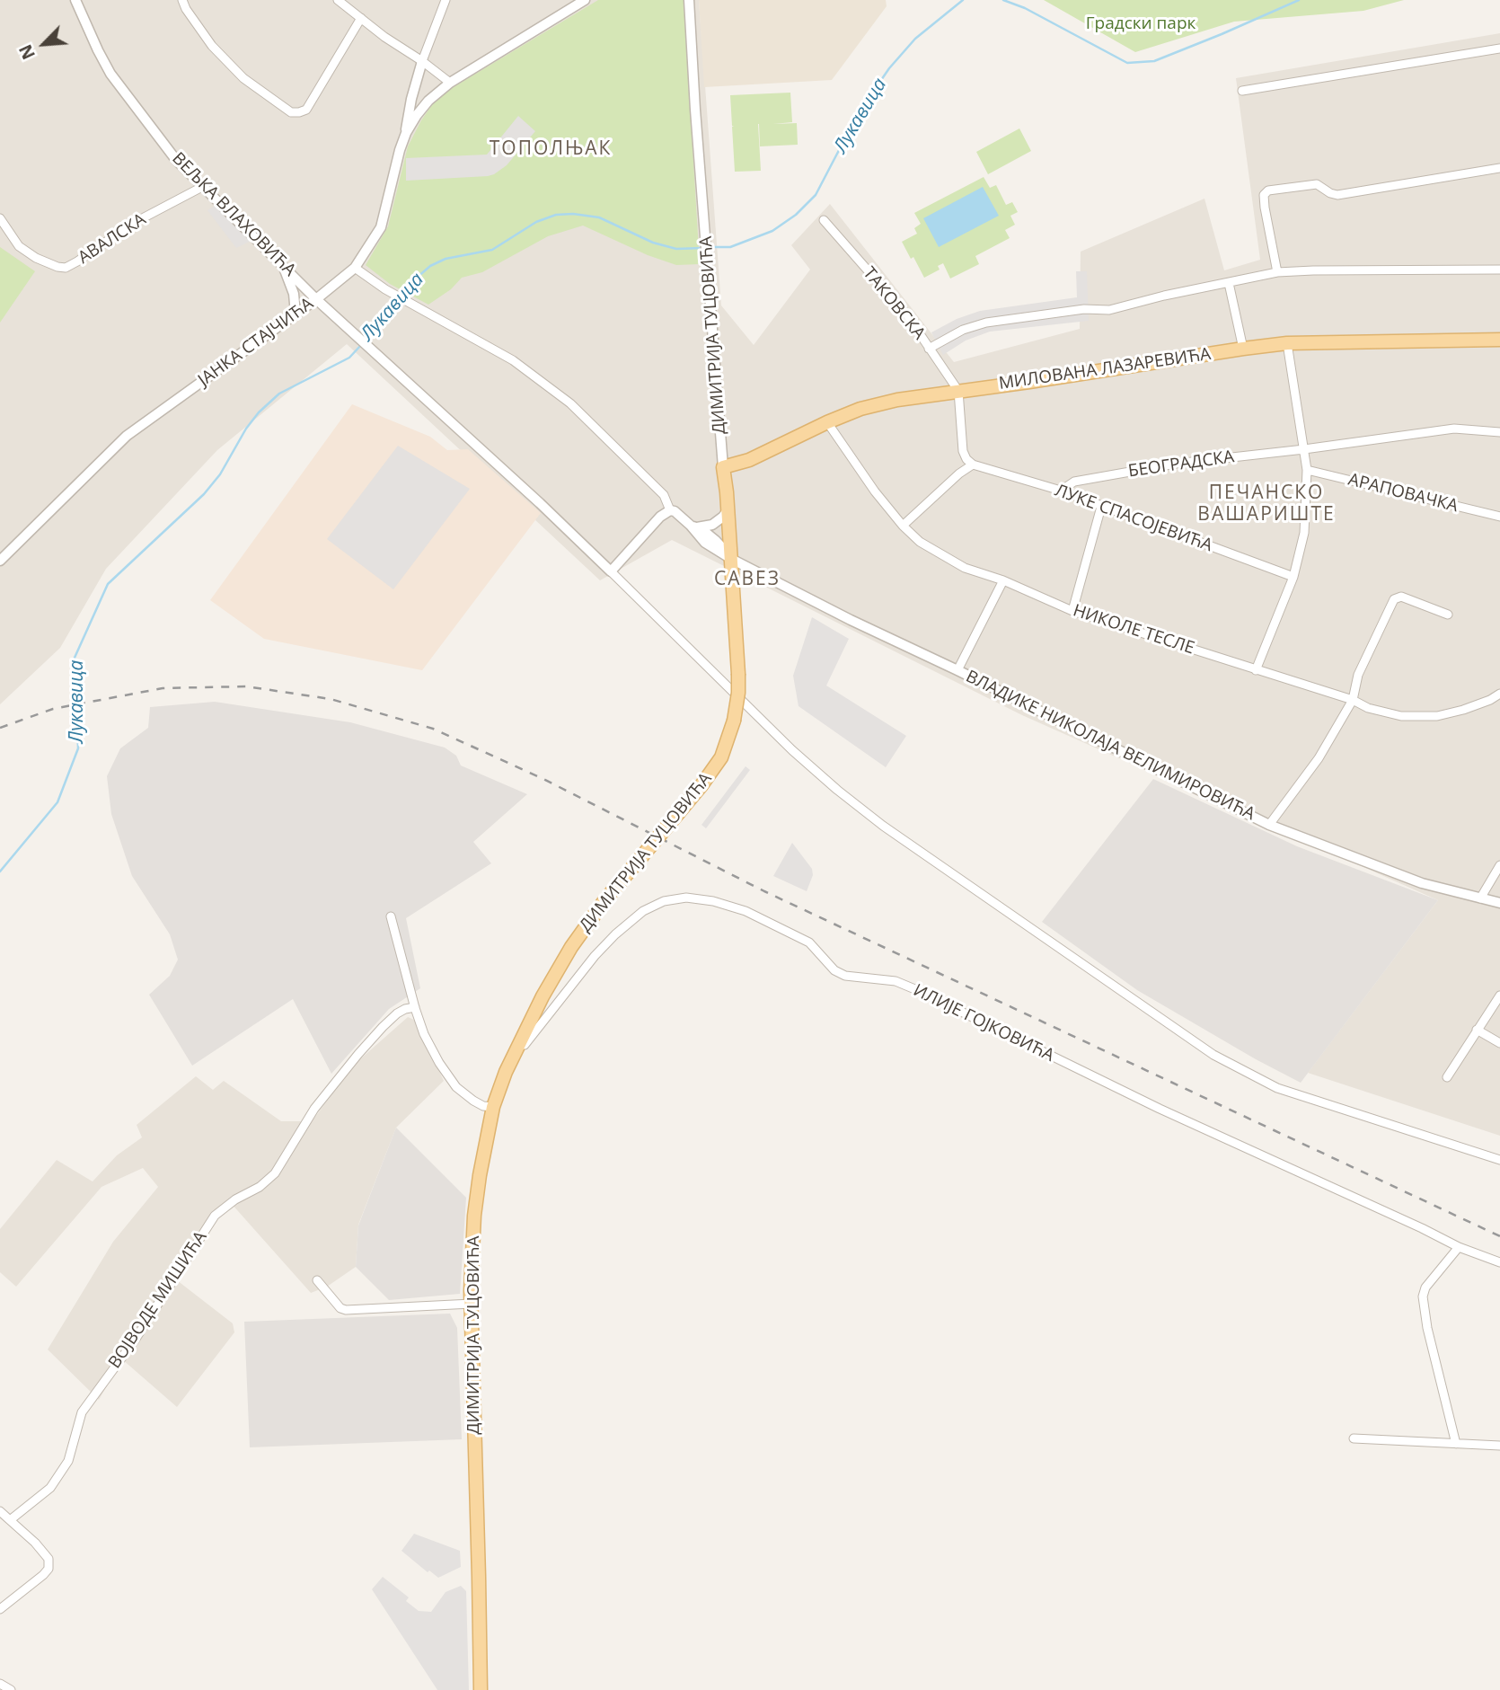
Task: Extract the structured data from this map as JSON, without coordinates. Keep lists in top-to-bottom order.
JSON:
{
  "streets": {
    "main road": ["ДИМИТРИЈА ТУЦОВИЋА", "МИЛОВАНА ЛАЗАРЕВИЋА"],
    "street": [
      "ВЕЉКА ВЛАХОВИЋА",
      "АВАЛСКА",
      "ТАКОВСКА",
      "ЈАНКА СТАЈЧИЋА",
      "БЕОГРАДСКА",
      "АРАПОВАЧКА",
      "ЛУКЕ СПАСОЈЕВИЋА",
      "НИКОЛЕ ТЕСЛЕ",
      "ВЛАДИКЕ НИКОЛАЈА ВЕЛИМИРОВИЋА",
      "ИЛИЈЕ ГОЈКОВИЋА",
      "ВОЈВОДЕ МИШИЋА"
    ]
  },
  "crossings": [
    ["ВЕЉКА ВЛАХОВИЋА", "АВАЛСКА"],
    ["ВЕЉКА ВЛАХОВИЋА", "ЈАНКА СТАЈЧИЋА"],
    ["ТАКОВСКА", "МИЛОВАНА ЛАЗАРЕВИЋА"],
    ["ДИМИТРИЈА ТУЦОВИЋА", "МИЛОВАНА ЛАЗАРЕВИЋА"],
    ["ДИМИТРИЈА ТУЦОВИЋА", "ВЛАДИКЕ НИКОЛАЈА ВЕЛИМИРОВИЋА"],
    ["ДИМИТРИЈА ТУЦОВИЋА", "ИЛИЈЕ ГОЈКОВИЋА"],
    ["МИЛОВАНА ЛАЗАРЕВИЋА", "НИКОЛЕ ТЕСЛЕ"],
    ["БЕОГРАДСКА", "ЛУКЕ СПАСОЈЕВИЋА"]
  ],
  "districts": ["ТОПОЛЊАК", "ПЕЧАНСКО ВАШАРИШТЕ", "САВЕЗ"],
  "water": ["Лукавица"],
  "parks": ["Градски парк"],
  "north": "bottom left"
}
